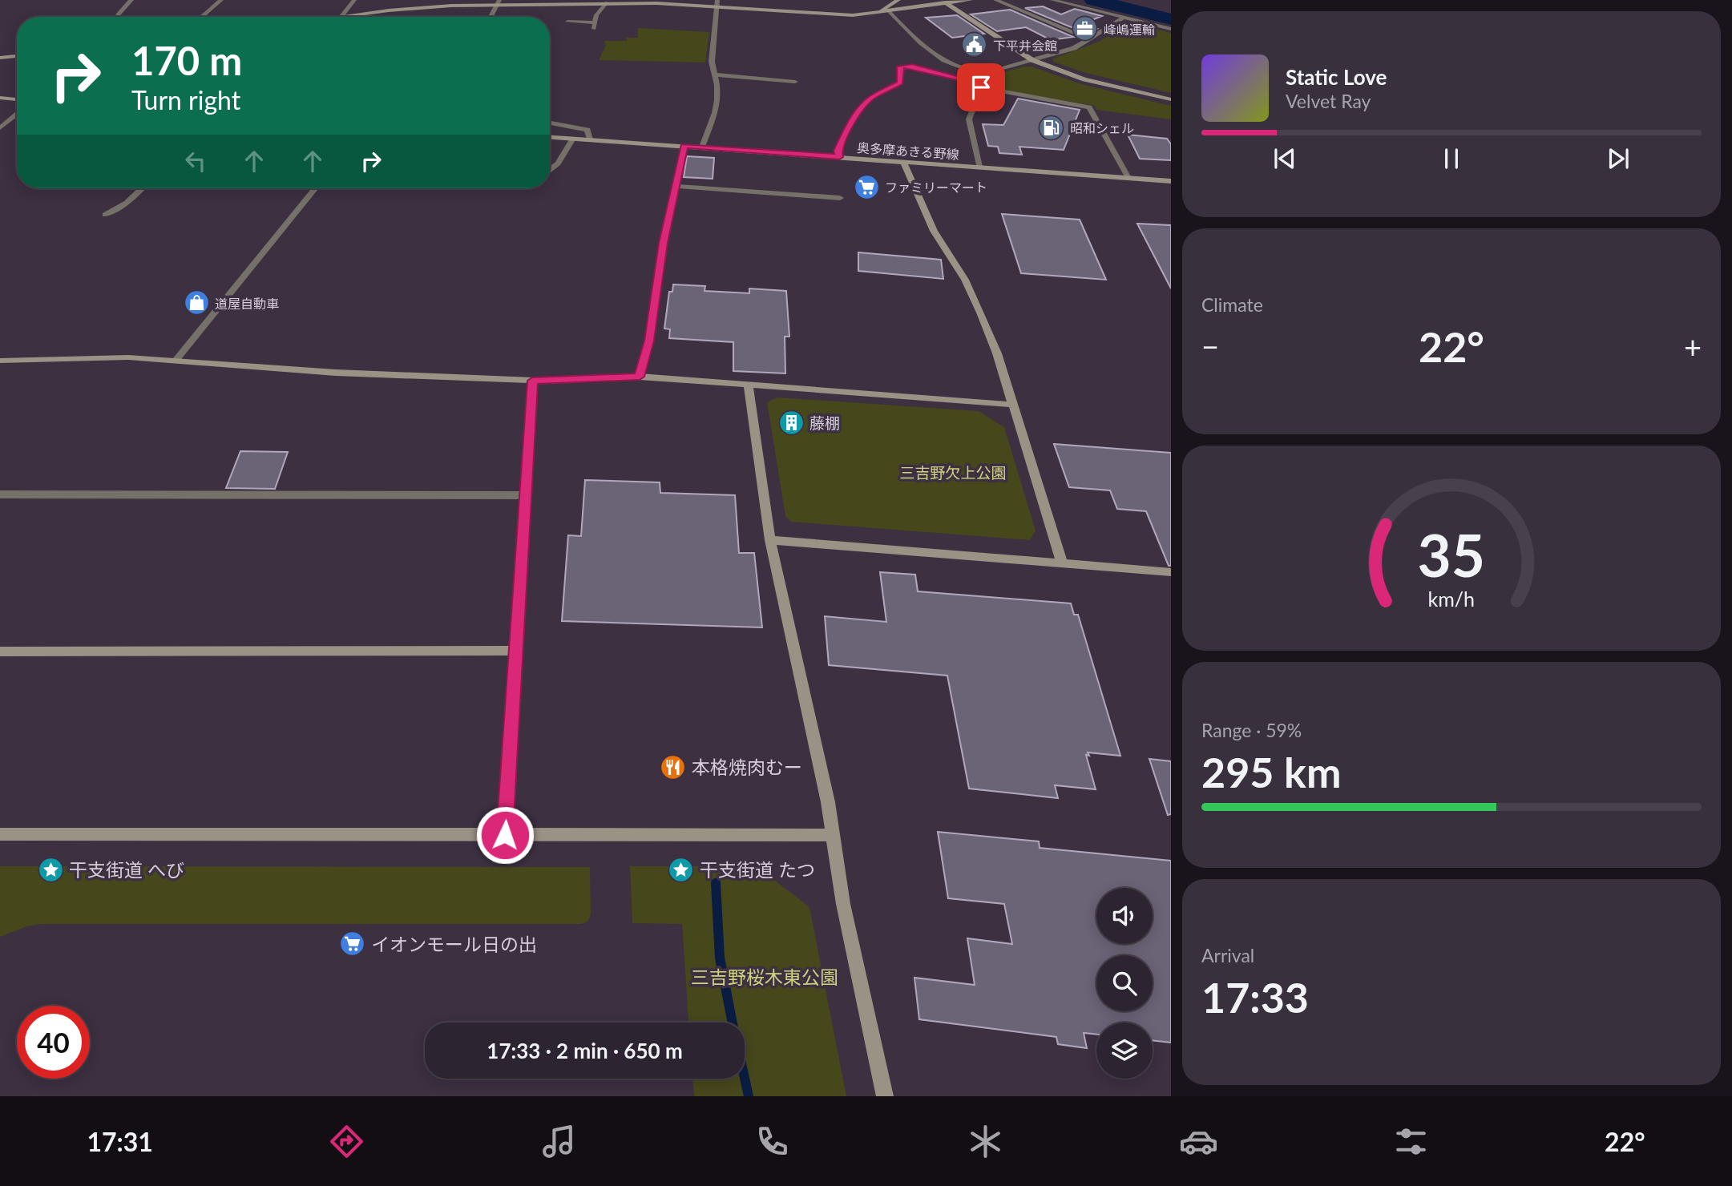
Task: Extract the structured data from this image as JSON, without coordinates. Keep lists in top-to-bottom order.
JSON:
{
  "streets": {
    "street": ["奥多摩あきる野線"]
  },
  "parks": ["三吉野欠上公園", "三吉野桜木東公園"],
  "places": {
    "office": ["峰嶋運輸"],
    "public building": ["下平井会館"],
    "fuel station": ["昭和シェル"],
    "supermarket": ["ファミリーマート", "イオンモール日の出"],
    "shop": ["道屋自動車"],
    "building": ["藤棚"],
    "restaurant": ["本格焼肉むー"],
    "place": ["干支街道 へび", "干支街道 たつ"]
  },
  "page": {
    "turn": ["170 m", "Turn right"],
    "song": ["Static Love", "Velvet Ray"],
    "tile": [
      "Climate",
      ["Range · 59%", "295 km"],
      ["Arrival", "17:33"]
    ],
    "heat": ["−", "22°", "+"],
    "limit": "40",
    "trip": "17:33 · 2 min · 650 m",
    "tabs": ["17:31", "22°"],
    "gauge": ["35", "km/h"]
  }
}
